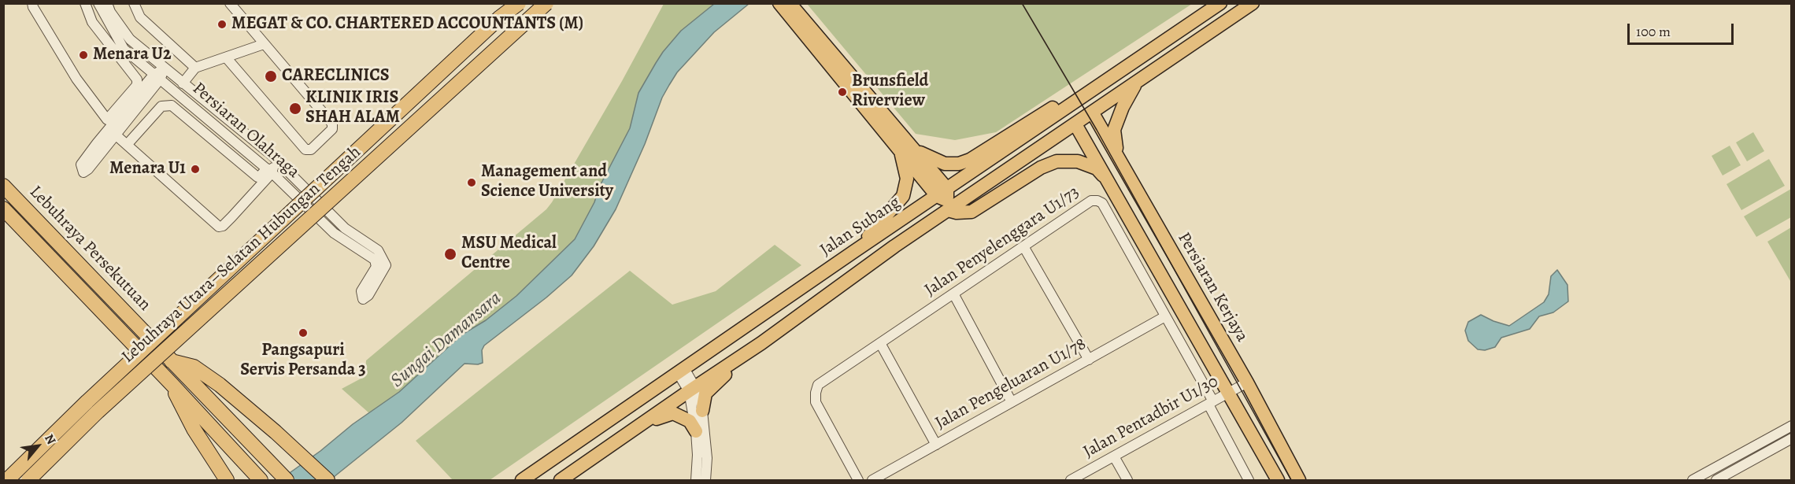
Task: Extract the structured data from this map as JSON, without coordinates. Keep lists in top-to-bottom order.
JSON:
{
  "streets": {
    "highway": ["Lebuhraya Persekutuan", "Lebuhraya Utara–Selatan Hubungan Tengah"],
    "main road": ["Jalan Subang", "Persiaran Kerjaya"],
    "street": [
      "Persiaran Olahraga",
      "Jalan Penyelenggara U1/73",
      "Jalan Pengeluaran U1/78",
      "Jalan Pentadbir U1/30"
    ]
  },
  "crossings": [
    ["Jalan Penyelenggara U1/73", "Jalan Pengeluaran U1/78"],
    ["Jalan Penyelenggara U1/73", "Jalan Pentadbir U1/30"],
    ["Persiaran Kerjaya", "Jalan Pentadbir U1/30"]
  ],
  "water": ["Sungai Damansara"],
  "places": [
    "MEGAT & CO. CHARTERED ACCOUNTANTS (M)",
    "Menara U2",
    "CARECLINICS",
    "Brunsfield Riverview",
    "KLINIK IRIS SHAH ALAM",
    "Menara U1",
    "Management and Science University",
    "MSU Medical Centre",
    "Pangsapuri Servis Persanda 3"
  ],
  "scale_bar": "100 m",
  "north": "top right"
}
